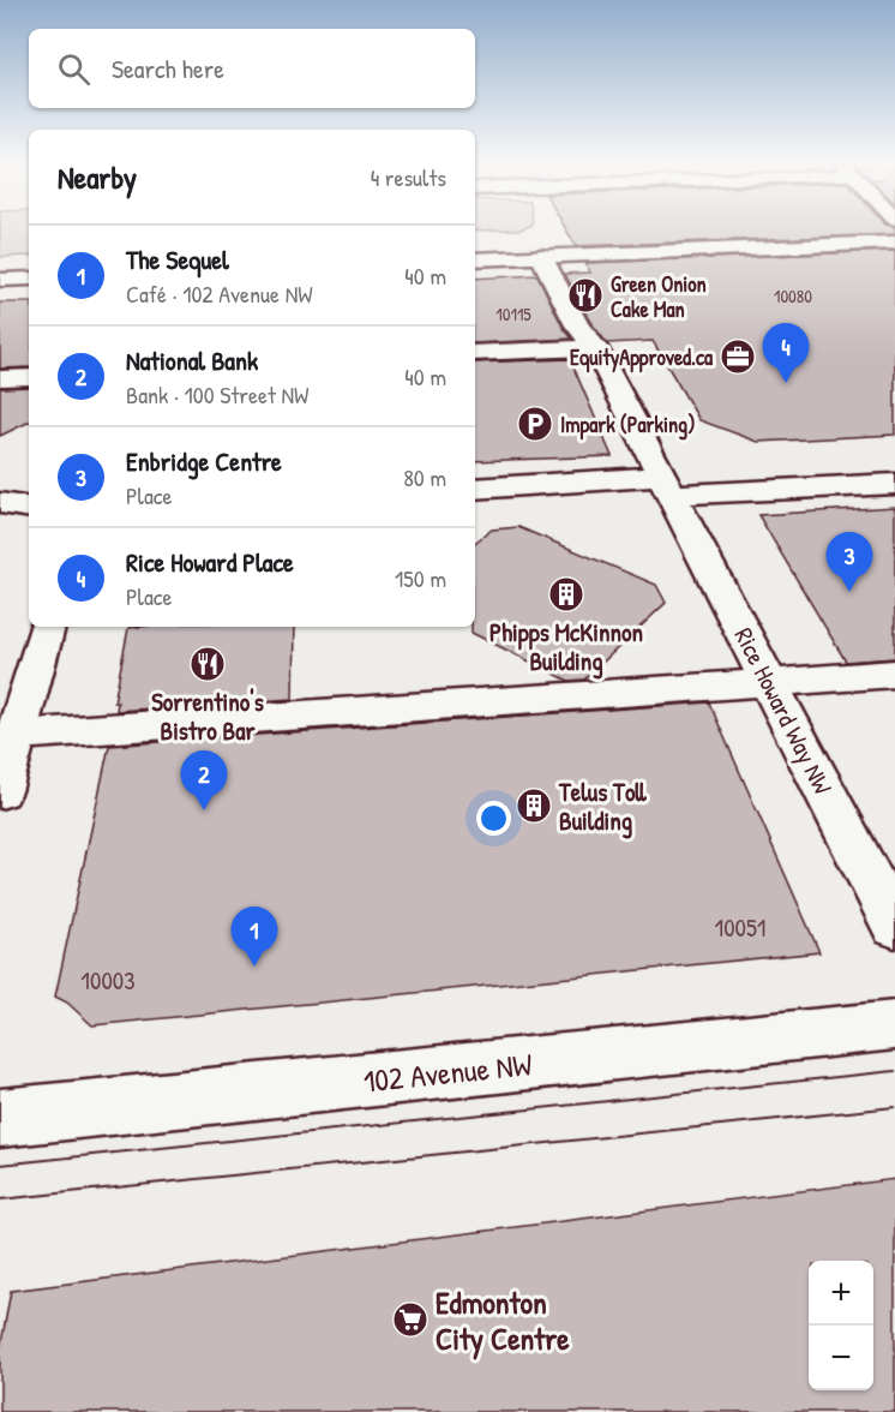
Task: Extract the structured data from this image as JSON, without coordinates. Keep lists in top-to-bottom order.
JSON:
{
  "streets": {
    "street": ["Rice Howard Way NW", "102 Avenue NW"]
  },
  "places": {
    "restaurant": ["Green Onion Cake Man", "Sorrentino's Bistro Bar"],
    "office": ["EquityApproved.ca"],
    "parking": ["Impark (Parking)"],
    "building": ["Phipps McKinnon Building", "Telus Toll Building"],
    "supermarket": ["Edmonton City Centre"]
  },
  "house_numbers": [
    "10080",
    "10115",
    "10051",
    "10003"
  ],
  "page": {
    "search": "Search here",
    "heading": ["Nearby", "4 results"],
    "list": [
      {
        "mark": "1",
        "name": "The Sequel",
        "note": "Café · 102 Avenue NW",
        "value": "40 m"
      },
      {
        "mark": "2",
        "name": "National Bank",
        "note": "Bank · 100 Street NW",
        "value": "40 m"
      },
      {
        "mark": "3",
        "name": "Enbridge Centre",
        "note": "Place",
        "value": "80 m"
      },
      {
        "mark": "4",
        "name": "Rice Howard Place",
        "note": "Place",
        "value": "150 m"
      }
    ],
    "pins": [
      "4",
      "3",
      "2",
      "1"
    ],
    "map_buttons": ["+", "−"]
  }
}
